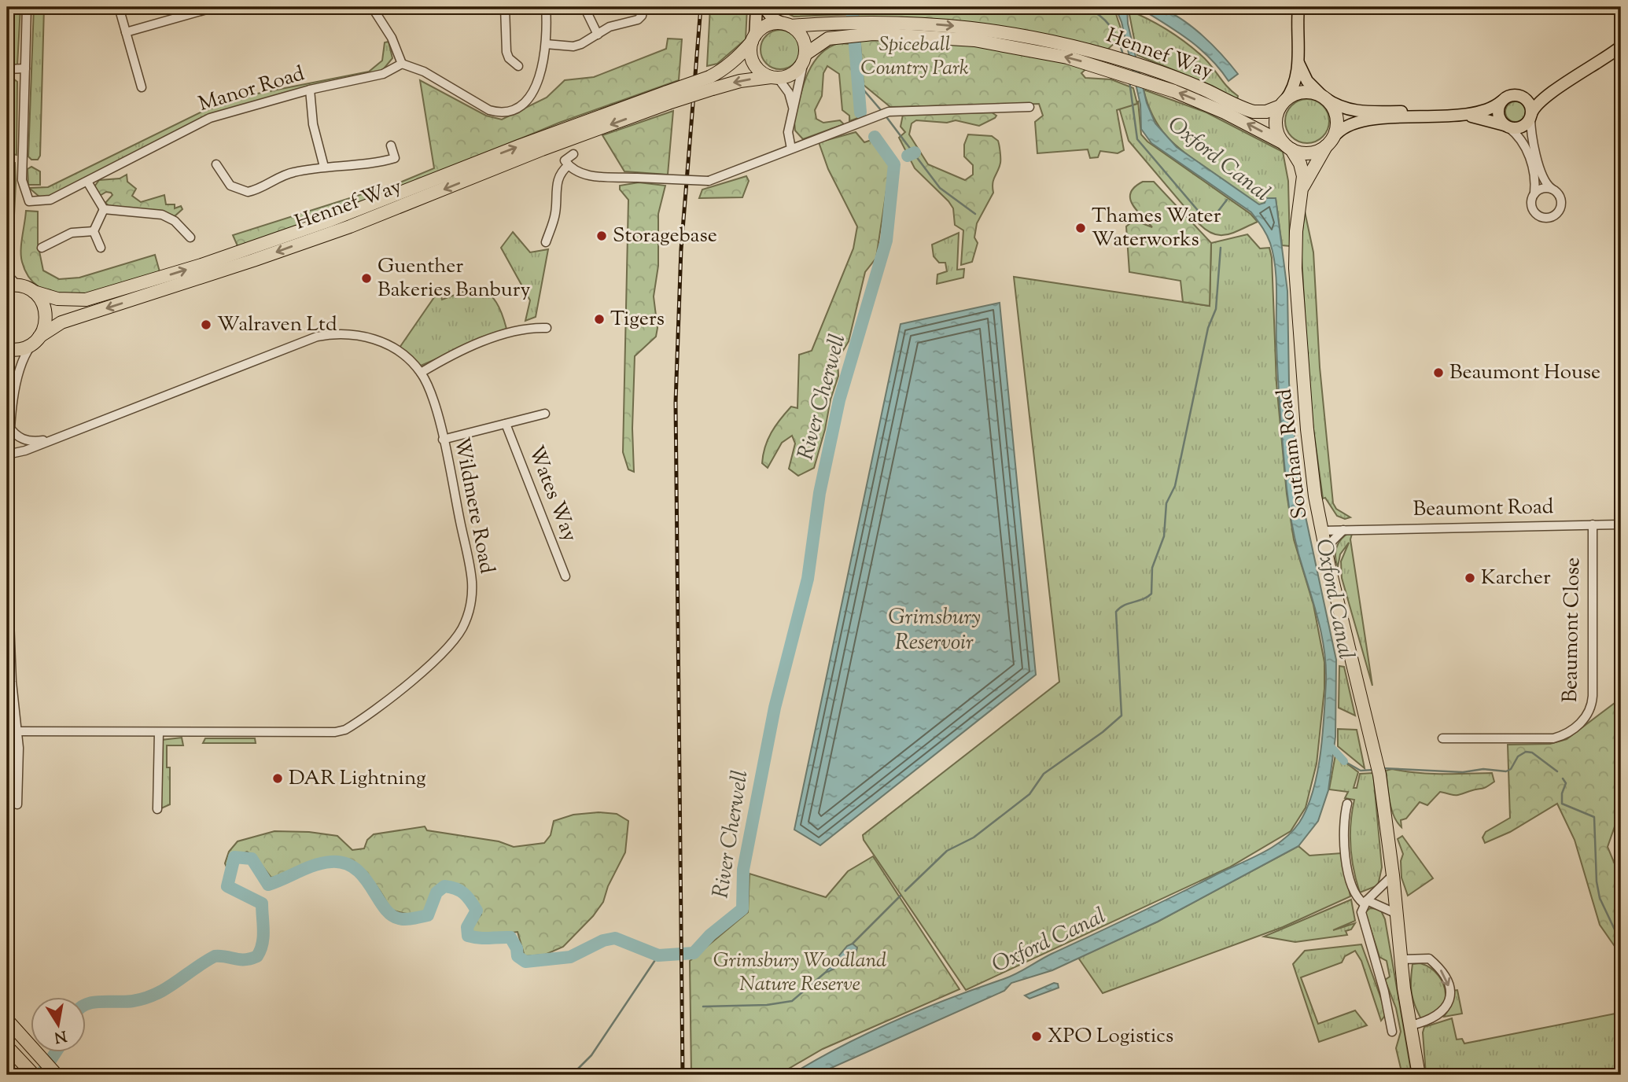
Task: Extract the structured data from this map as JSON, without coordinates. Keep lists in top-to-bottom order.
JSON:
{
  "streets": {
    "highway": ["Hennef Way", "Southam Road"],
    "street": [
      "Manor Road",
      "Wates Way",
      "Wildmere Road",
      "Beaumont Road",
      "Beaumont Close"
    ]
  },
  "crossings": [
    ["Hennef Way", "Southam Road"],
    ["Southam Road", "Beaumont Road"],
    ["Wates Way", "Wildmere Road"],
    ["Beaumont Road", "Beaumont Close"]
  ],
  "water": ["Oxford Canal", "River Cherwell", "Grimsbury Reservoir"],
  "parks": ["Spiceball Country Park", "Grimsbury Woodland Nature Reserve"],
  "places": [
    "Thames Water Waterworks",
    "Storagebase",
    "Guenther Bakeries Banbury",
    "Tigers",
    "Walraven Ltd",
    "Beaumont House",
    "Karcher",
    "DAR Lightning",
    "XPO Logistics"
  ],
  "north": "bottom"
}
